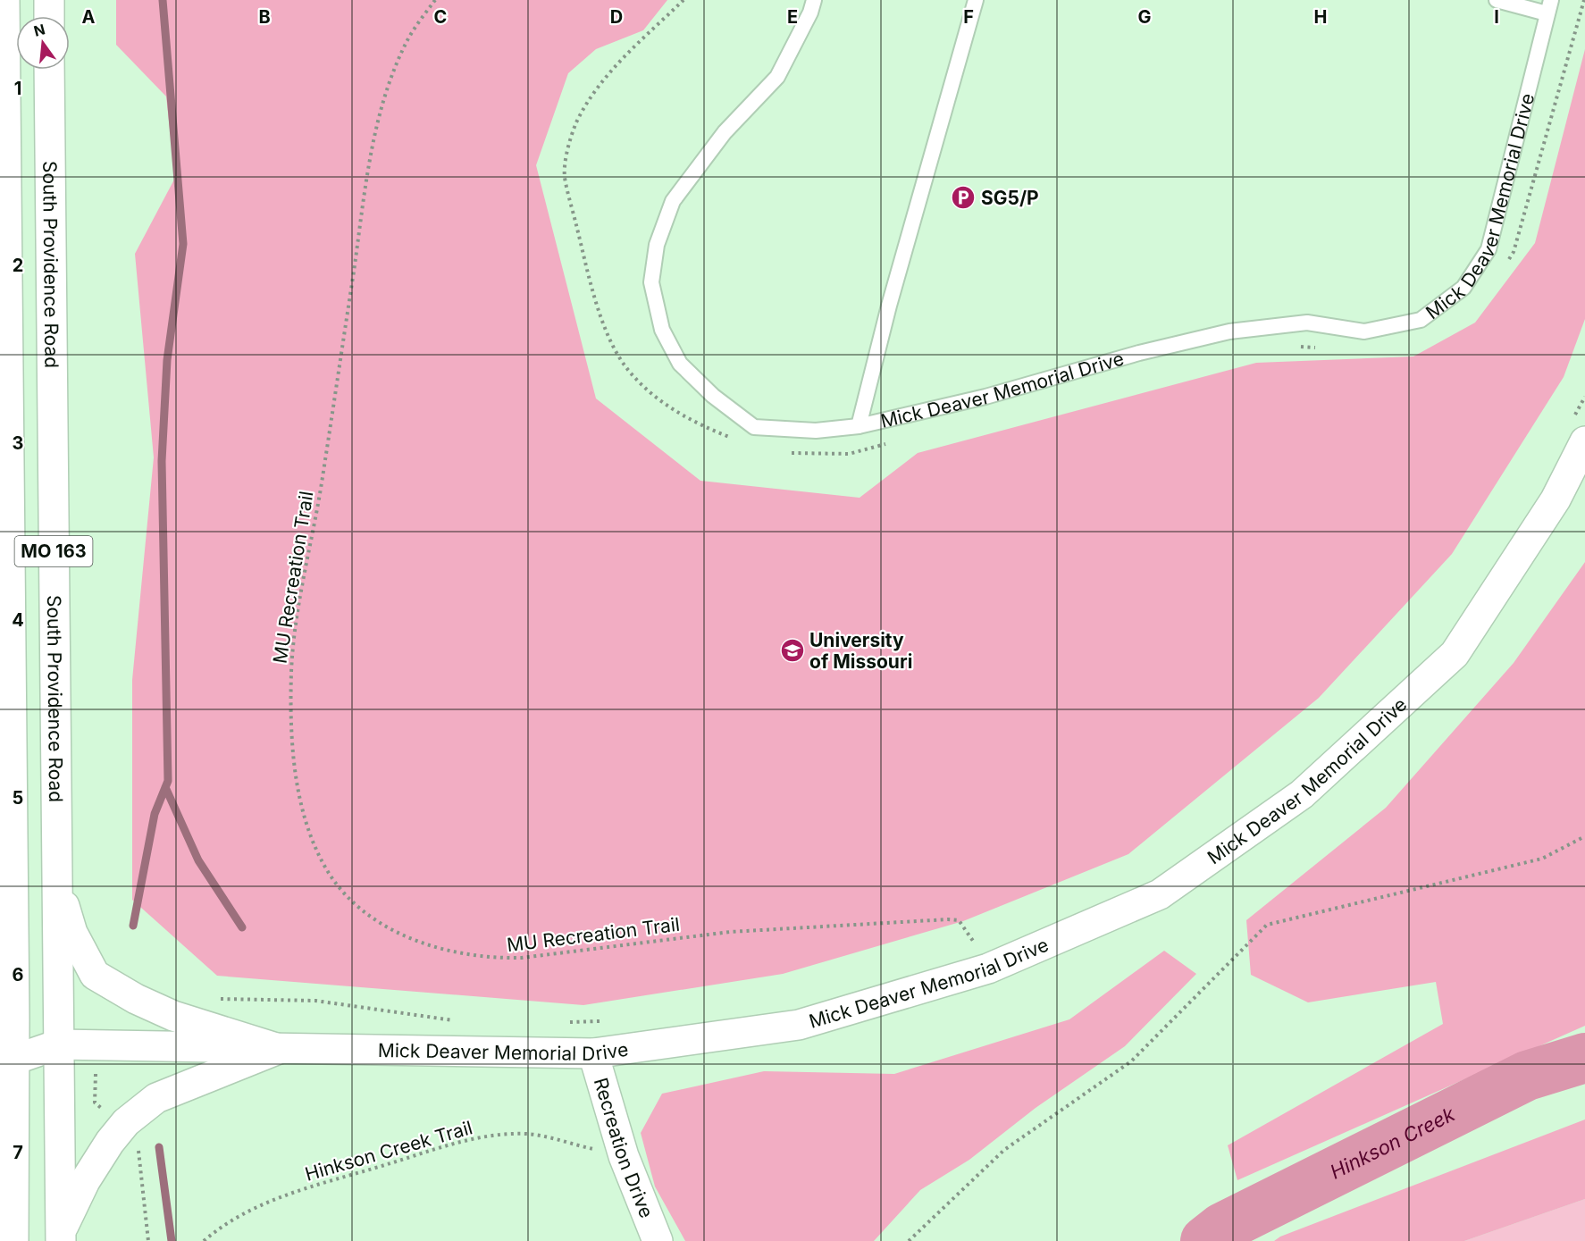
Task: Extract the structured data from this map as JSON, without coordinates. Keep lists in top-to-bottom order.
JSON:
{
  "streets": {
    "main road": [
      "Mick Deaver Memorial Drive",
      "South Providence Road",
      "MO 163",
      "Recreation Drive"
    ],
    "path": ["MU Recreation Trail", "Hinkson Creek Trail"]
  },
  "crossings": [
    ["Mick Deaver Memorial Drive", "South Providence Road"],
    ["Mick Deaver Memorial Drive", "MU Recreation Trail"],
    ["Mick Deaver Memorial Drive", "Recreation Drive"],
    ["Recreation Drive", "Hinkson Creek Trail"]
  ],
  "water": ["Hinkson Creek"],
  "places": {
    "parking": ["SG5/P"],
    "school or university": ["University of Missouri"]
  },
  "north": "top",
  "grid": {
    "columns": [
      "A",
      "B",
      "C",
      "D",
      "E",
      "F",
      "G",
      "H",
      "I"
    ],
    "rows": [
      "1",
      "2",
      "3",
      "4",
      "5",
      "6",
      "7"
    ]
  }
}
